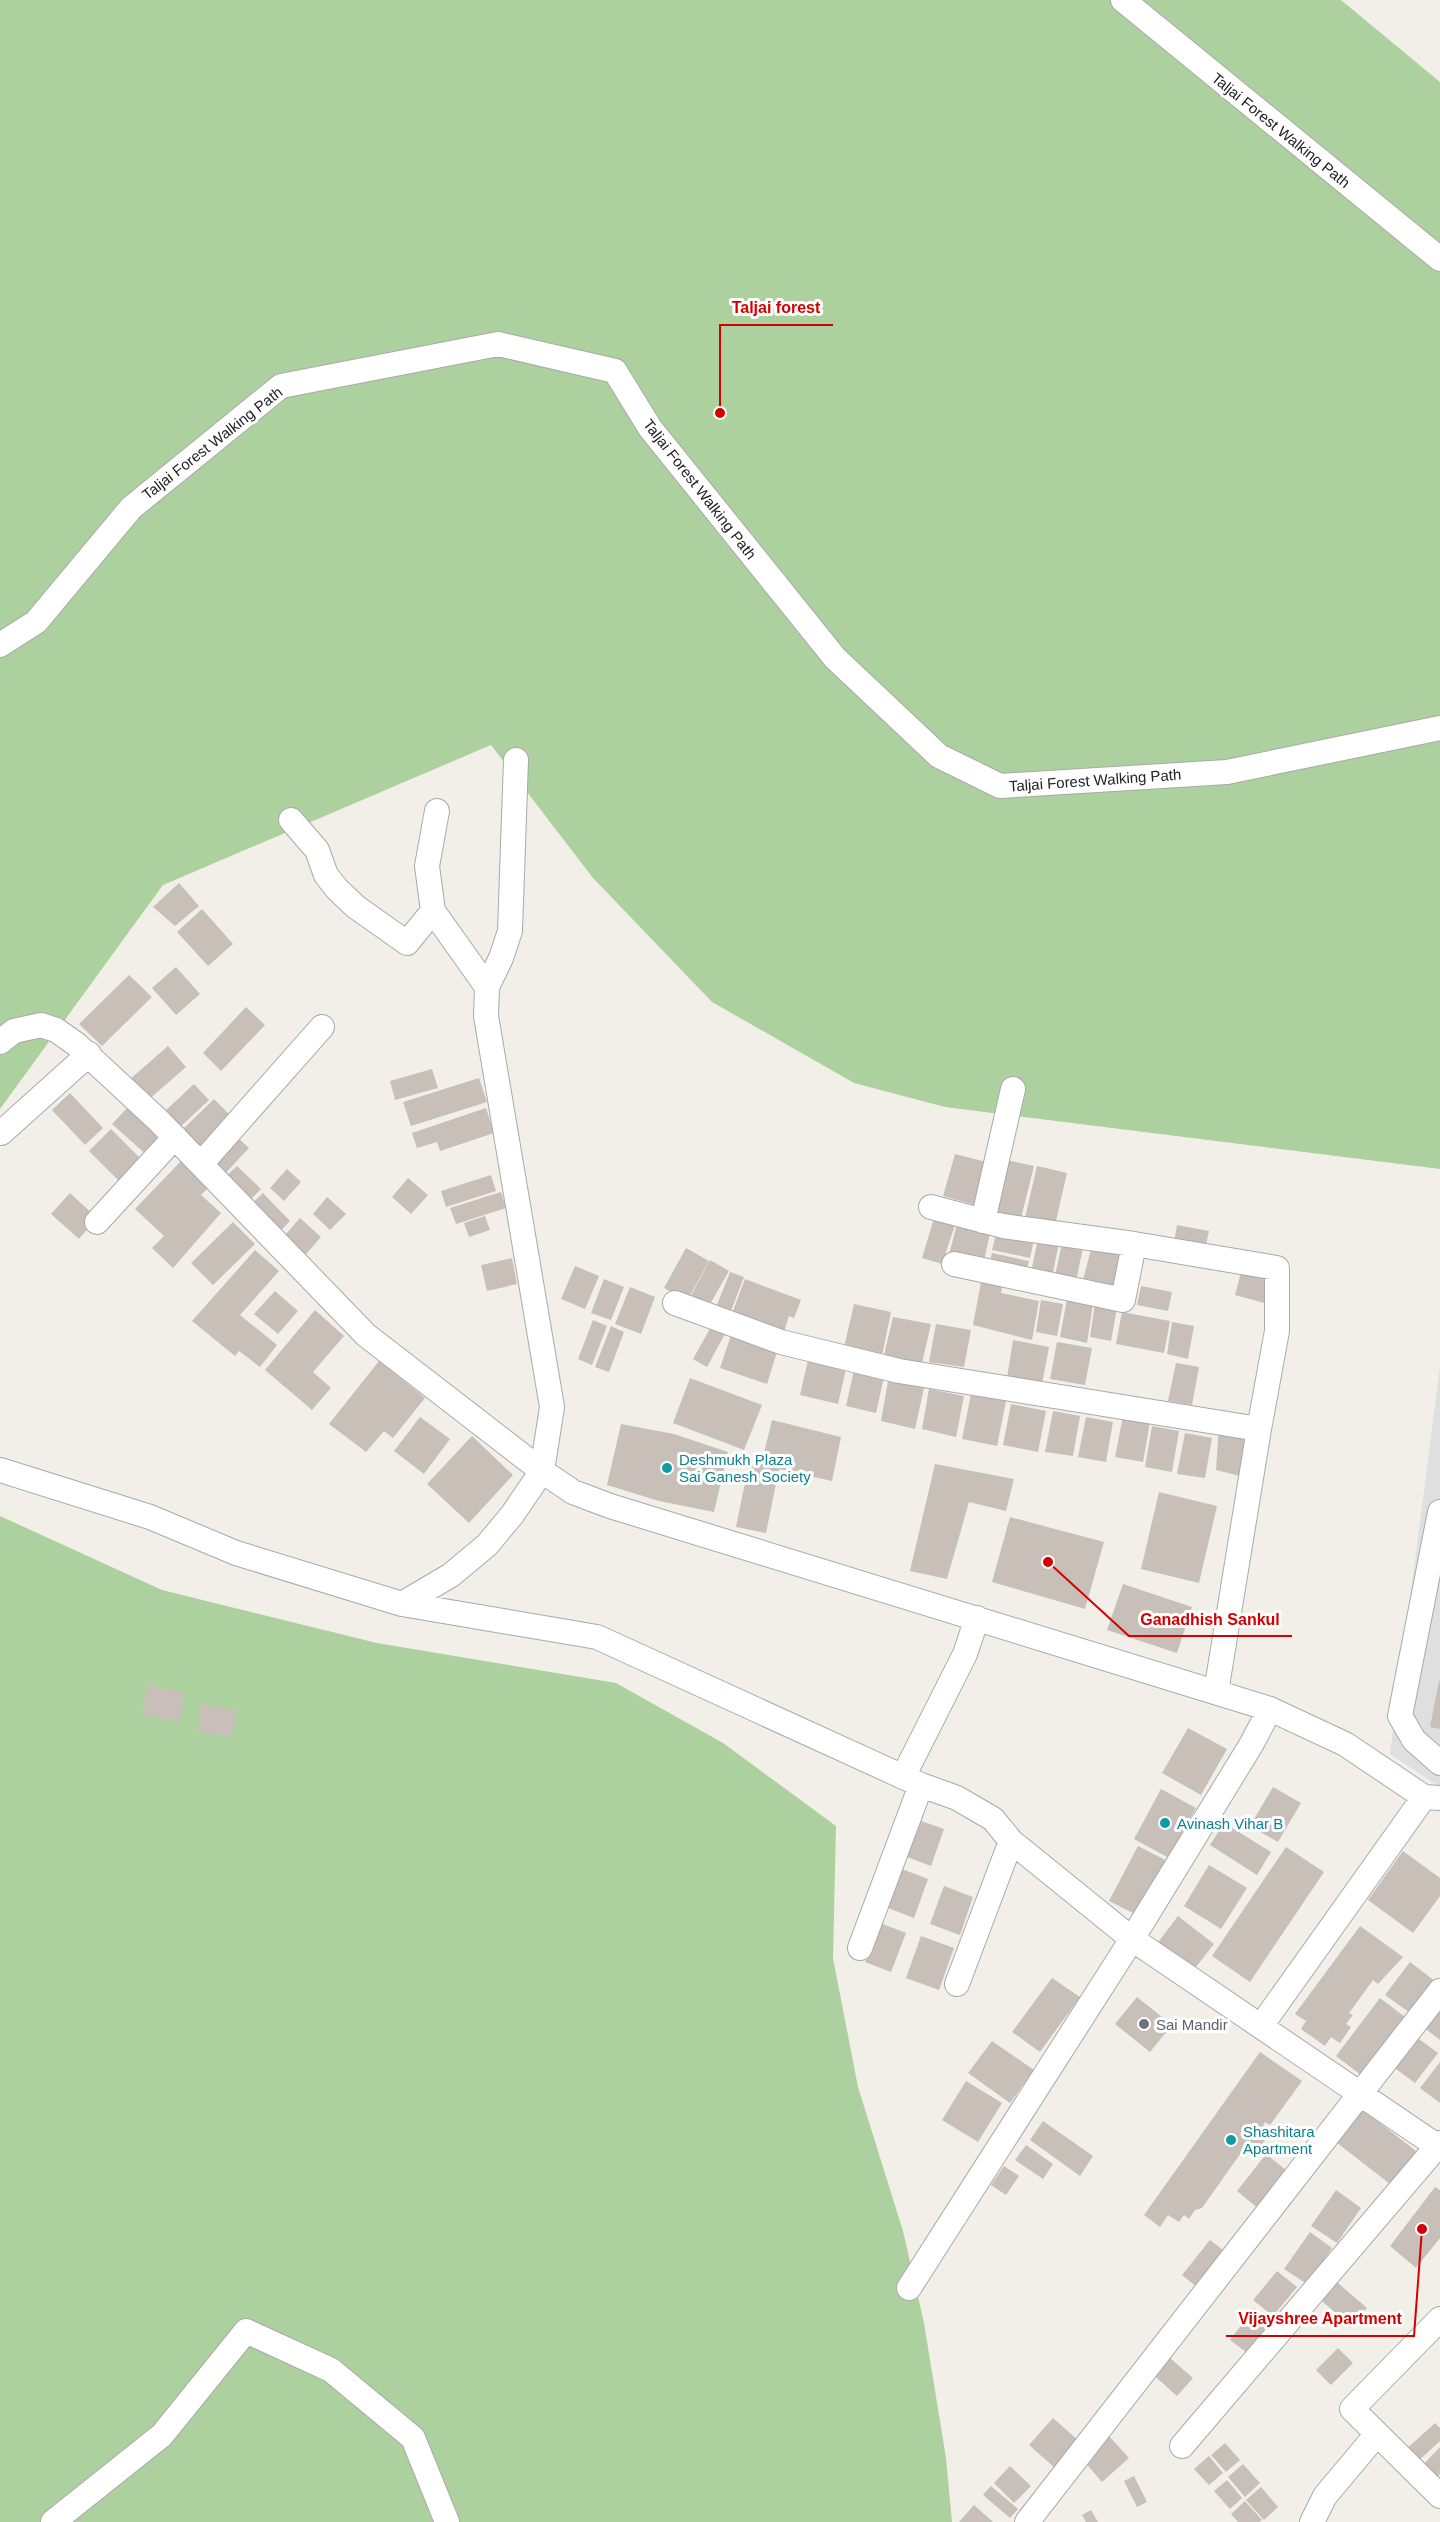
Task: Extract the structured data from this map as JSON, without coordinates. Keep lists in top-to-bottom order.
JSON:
{
  "streets": {
    "street": ["Taljai Forest Walking Path"]
  },
  "places": [
    "Taljai forest",
    "Deshmukh Plaza Sai Ganesh Society",
    "Ganadhish Sankul",
    "Avinash Vihar B",
    "Sai Mandir",
    "Shashitara Apartment",
    "Vijayshree Apartment"
  ]
}
